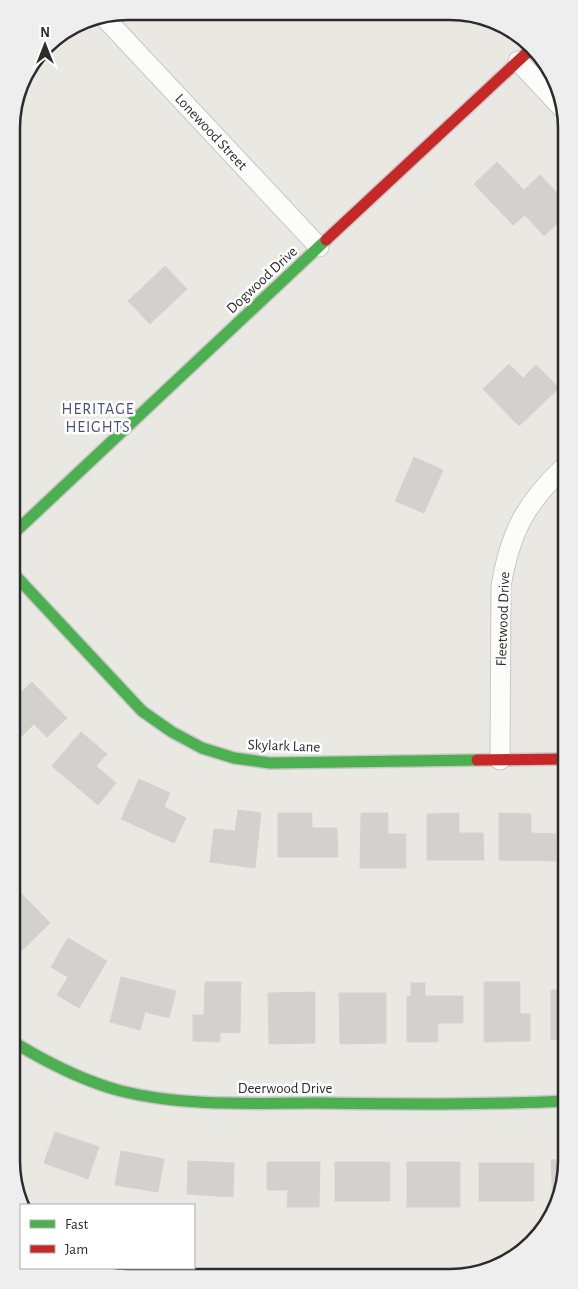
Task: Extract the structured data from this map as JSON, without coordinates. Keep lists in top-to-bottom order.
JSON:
{
  "streets": {
    "street": [
      "Lonewood Street",
      "Dogwood Drive",
      "Fleetwood Drive",
      "Skylark Lane",
      "Deerwood Drive"
    ]
  },
  "crossings": [
    ["Lonewood Street", "Dogwood Drive"],
    ["Fleetwood Drive", "Skylark Lane"]
  ],
  "districts": ["HERITAGE HEIGHTS"],
  "legend": ["Fast", "Jam"],
  "north": "top"
}
